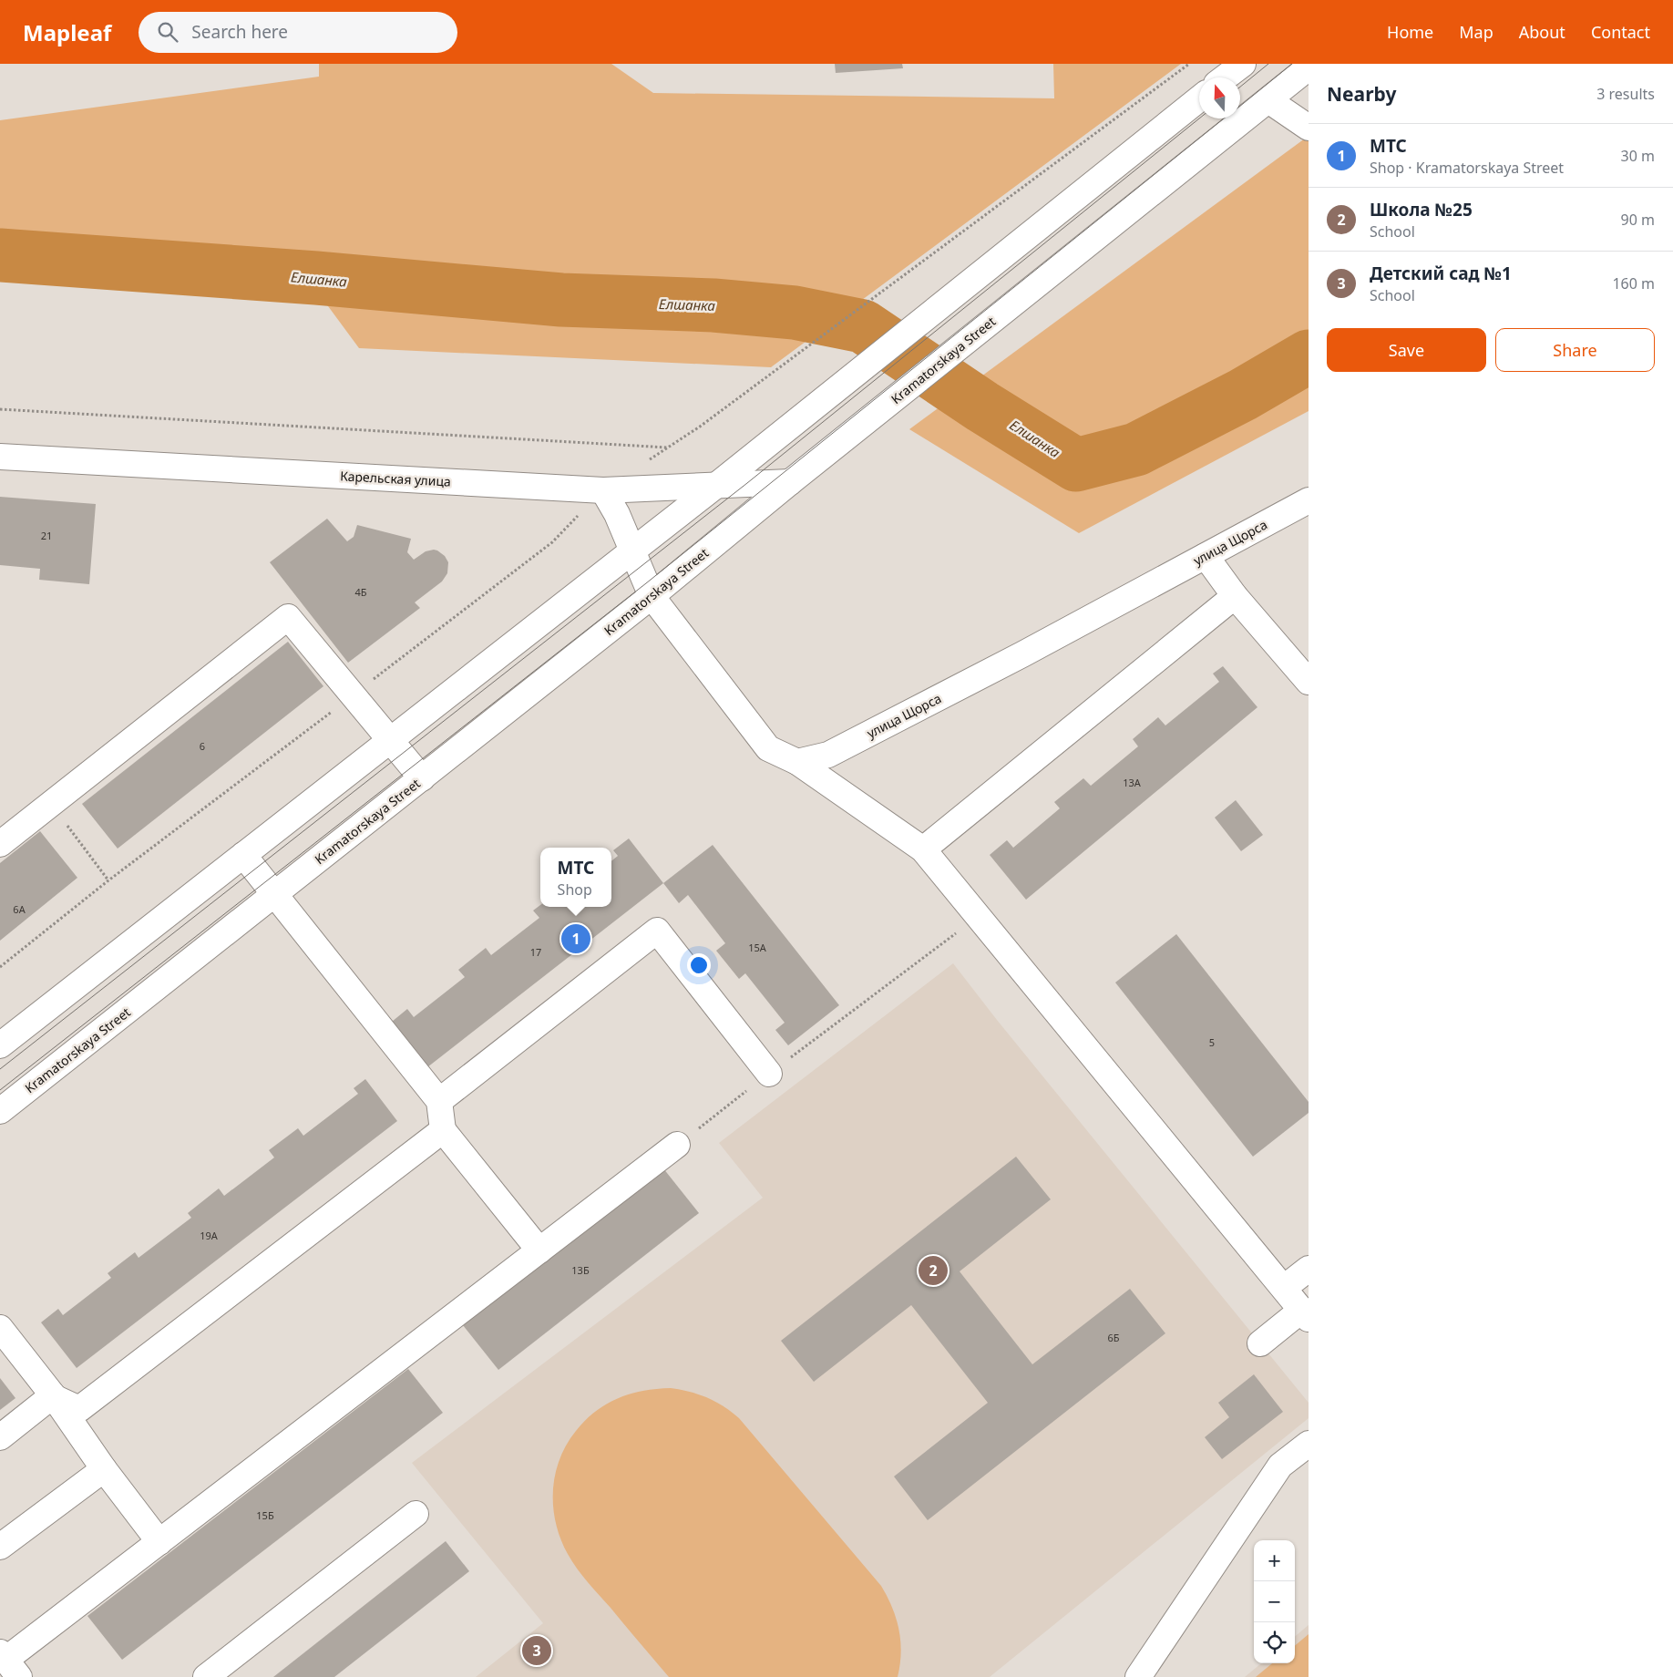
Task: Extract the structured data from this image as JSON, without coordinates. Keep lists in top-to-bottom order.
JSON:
{
  "streets": {
    "main road": ["Kramatorskaya Street", "Карельская улица", "улица Щорса"]
  },
  "crossings": [
    ["Kramatorskaya Street", "Карельская улица"]
  ],
  "water": ["Елшанка"],
  "house_numbers": [
    "21",
    "4Б",
    "6",
    "13А",
    "6А",
    "15А",
    "17",
    "5",
    "19А",
    "13Б",
    "6Б",
    "15Б"
  ],
  "north": "top",
  "page": {
    "header": "Mapleaf",
    "search": "Search here",
    "nav": [
      "Home",
      "Map",
      "About",
      "Contact"
    ],
    "heading": ["Nearby", "3 results"],
    "list": [
      {
        "mark": "1",
        "name": "МТС",
        "note": "Shop · Kramatorskaya Street",
        "value": "30 m"
      },
      {
        "mark": "2",
        "name": "Школа №25",
        "note": "School",
        "value": "90 m"
      },
      {
        "mark": "3",
        "name": "Детский сад №1",
        "note": "School",
        "value": "160 m"
      }
    ],
    "buttons": ["Save", "Share"],
    "popup": ["МТС", "Shop"],
    "pins": ["1", "2", "3"],
    "map_buttons": ["+", "−"]
  }
}
